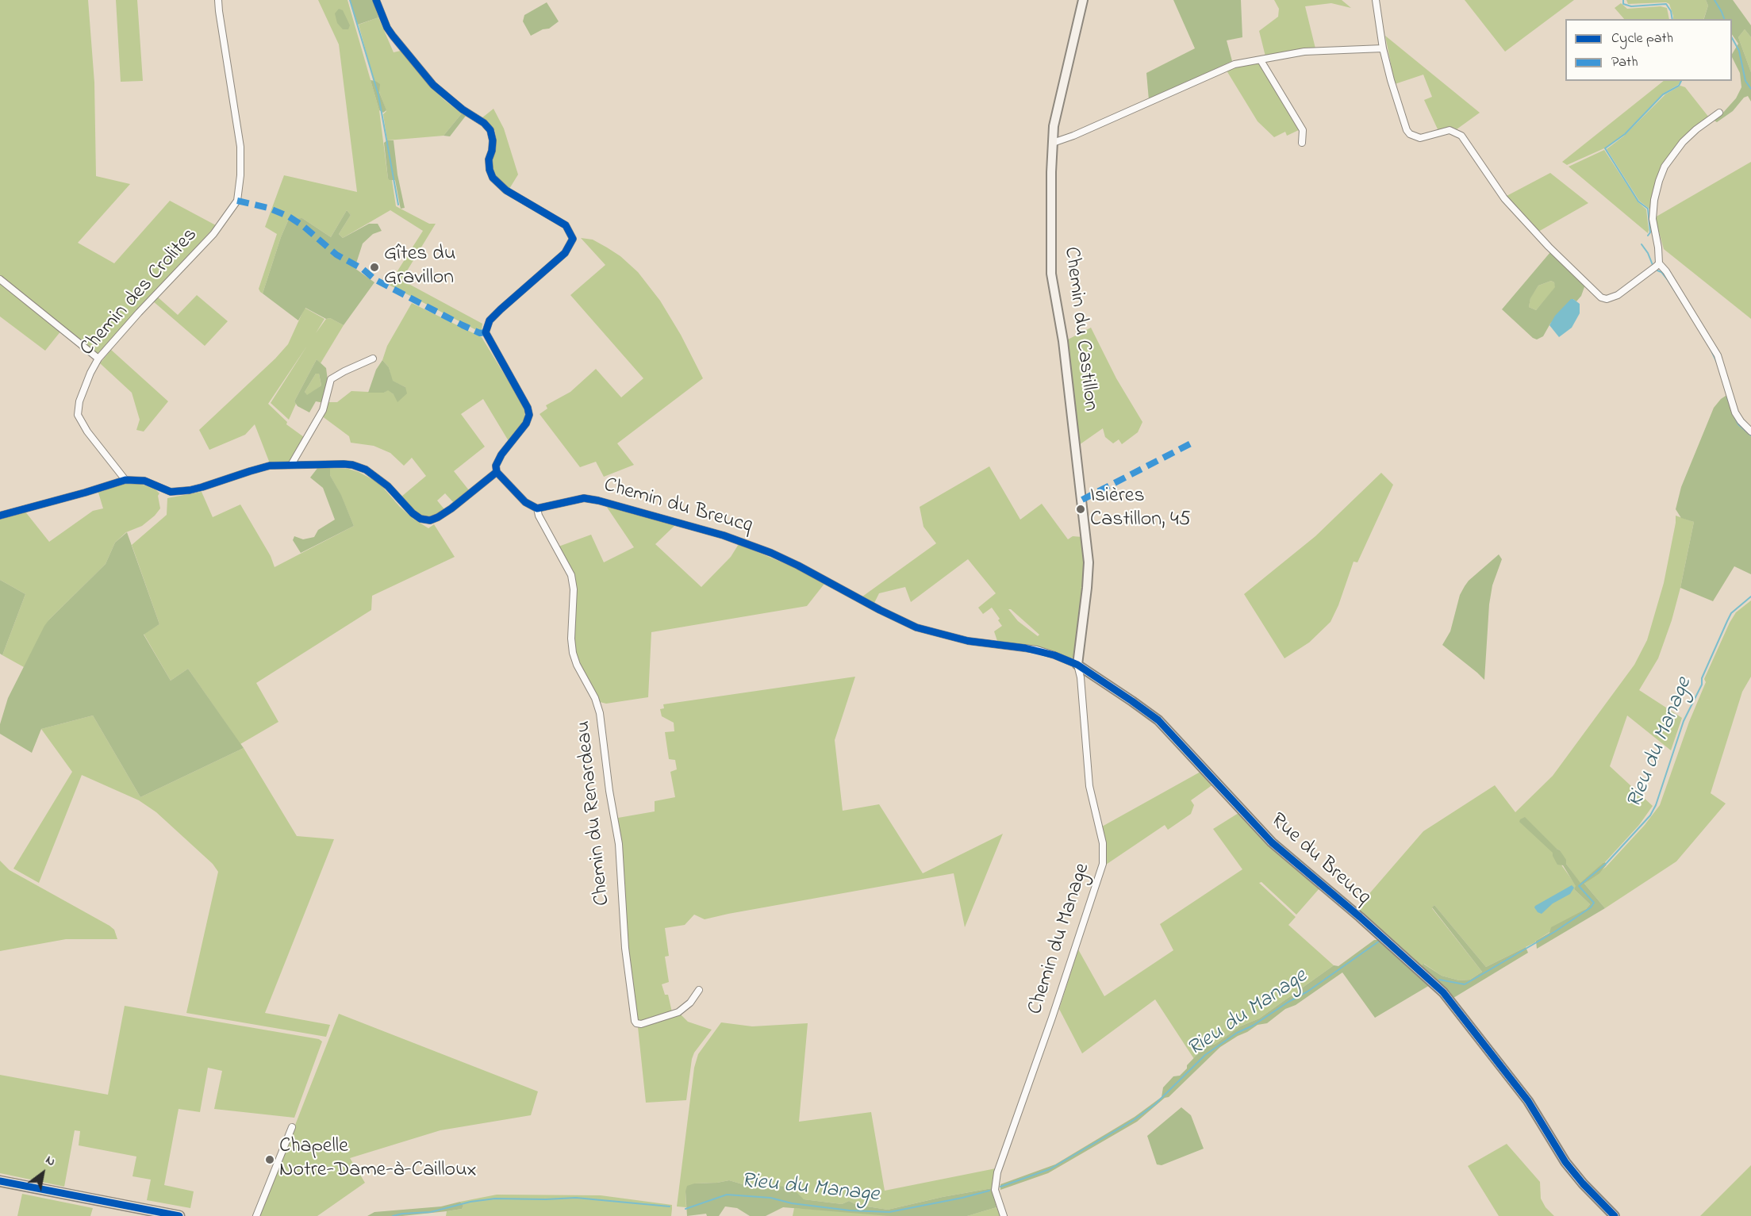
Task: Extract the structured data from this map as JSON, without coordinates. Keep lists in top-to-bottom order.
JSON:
{
  "streets": {
    "street": [
      "Chemin des Crolites",
      "Chemin du Castillon",
      "Chemin du Breucq",
      "Chemin du Renardeau",
      "Rue du Breucq",
      "Chemin du Manage"
    ]
  },
  "crossings": [
    ["Chemin du Castillon", "Rue du Breucq"],
    ["Chemin du Castillon", "Chemin du Manage"],
    ["Chemin du Breucq", "Chemin du Renardeau"],
    ["Chemin du Breucq", "Rue du Breucq"],
    ["Rue du Breucq", "Chemin du Manage"]
  ],
  "water": ["Rieu du Manage"],
  "places": ["Gîtes du Gravillon", "Isières Castillon, 45", "Chapelle Notre-Dame-à-Cailloux"],
  "legend": ["Cycle path", "Path"],
  "north": "top right"
}
